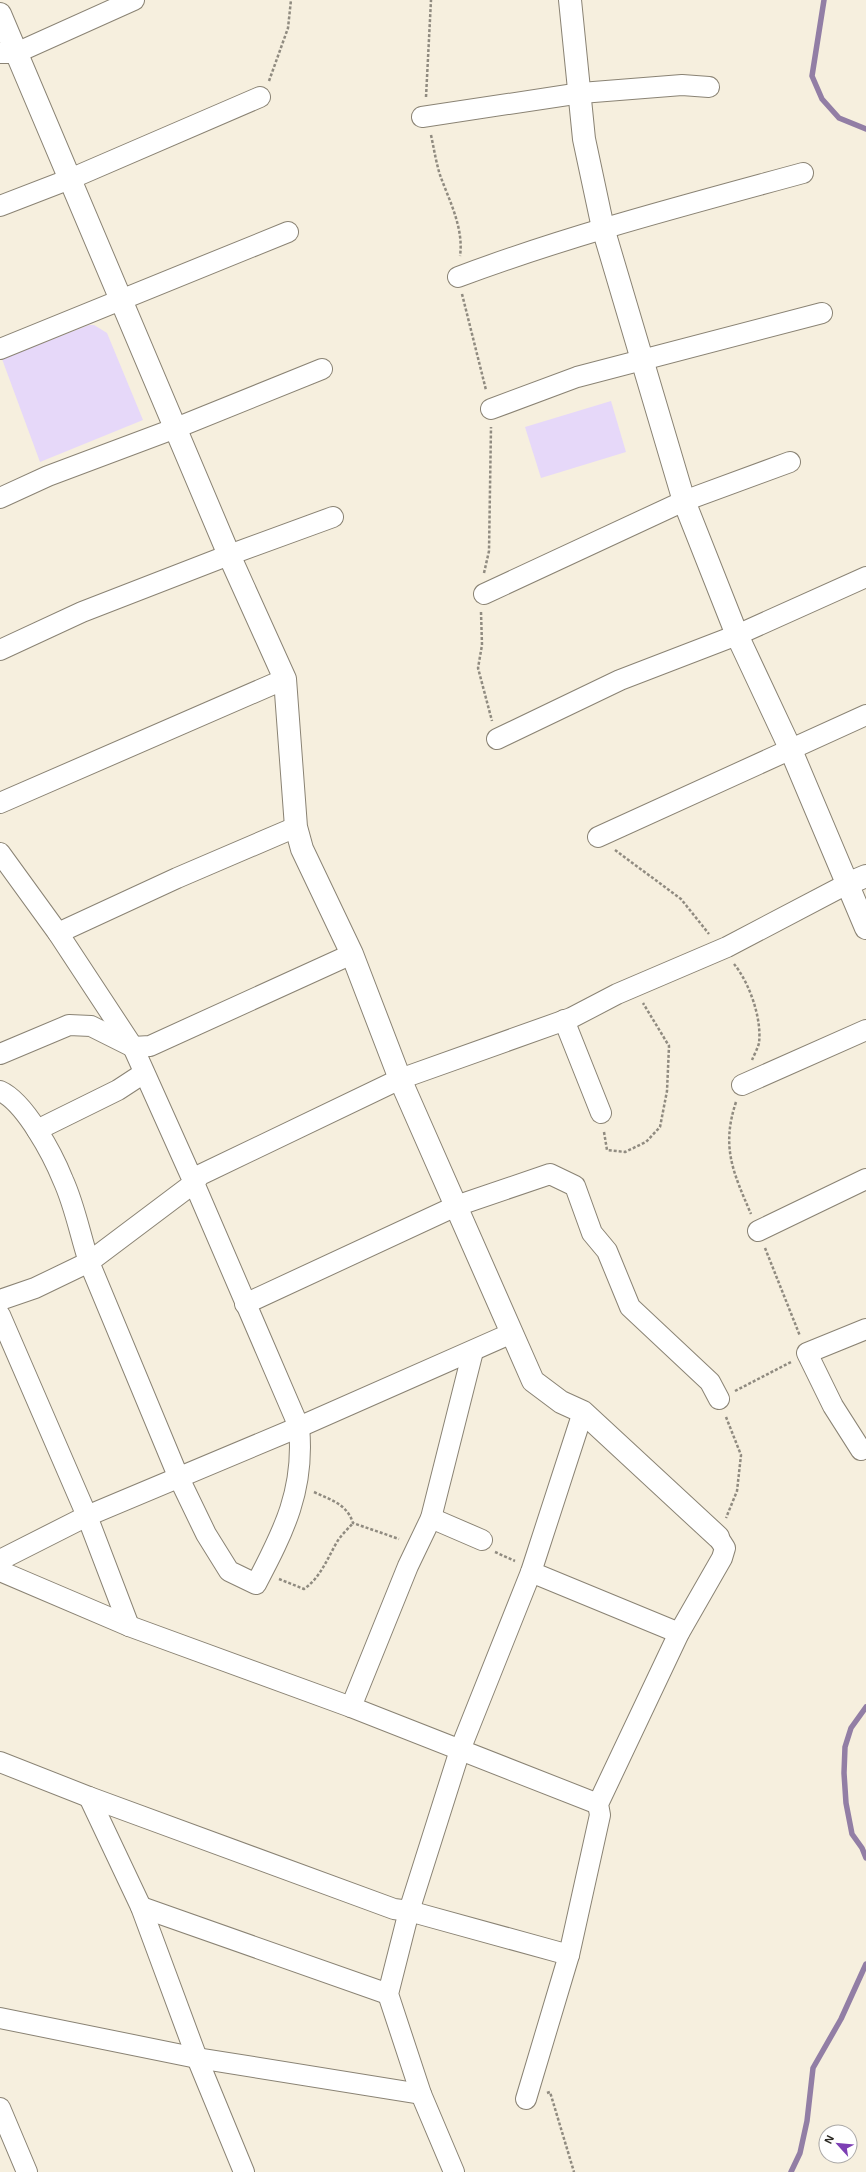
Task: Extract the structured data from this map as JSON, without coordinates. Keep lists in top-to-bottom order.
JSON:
{
  "north": "top left"
}
